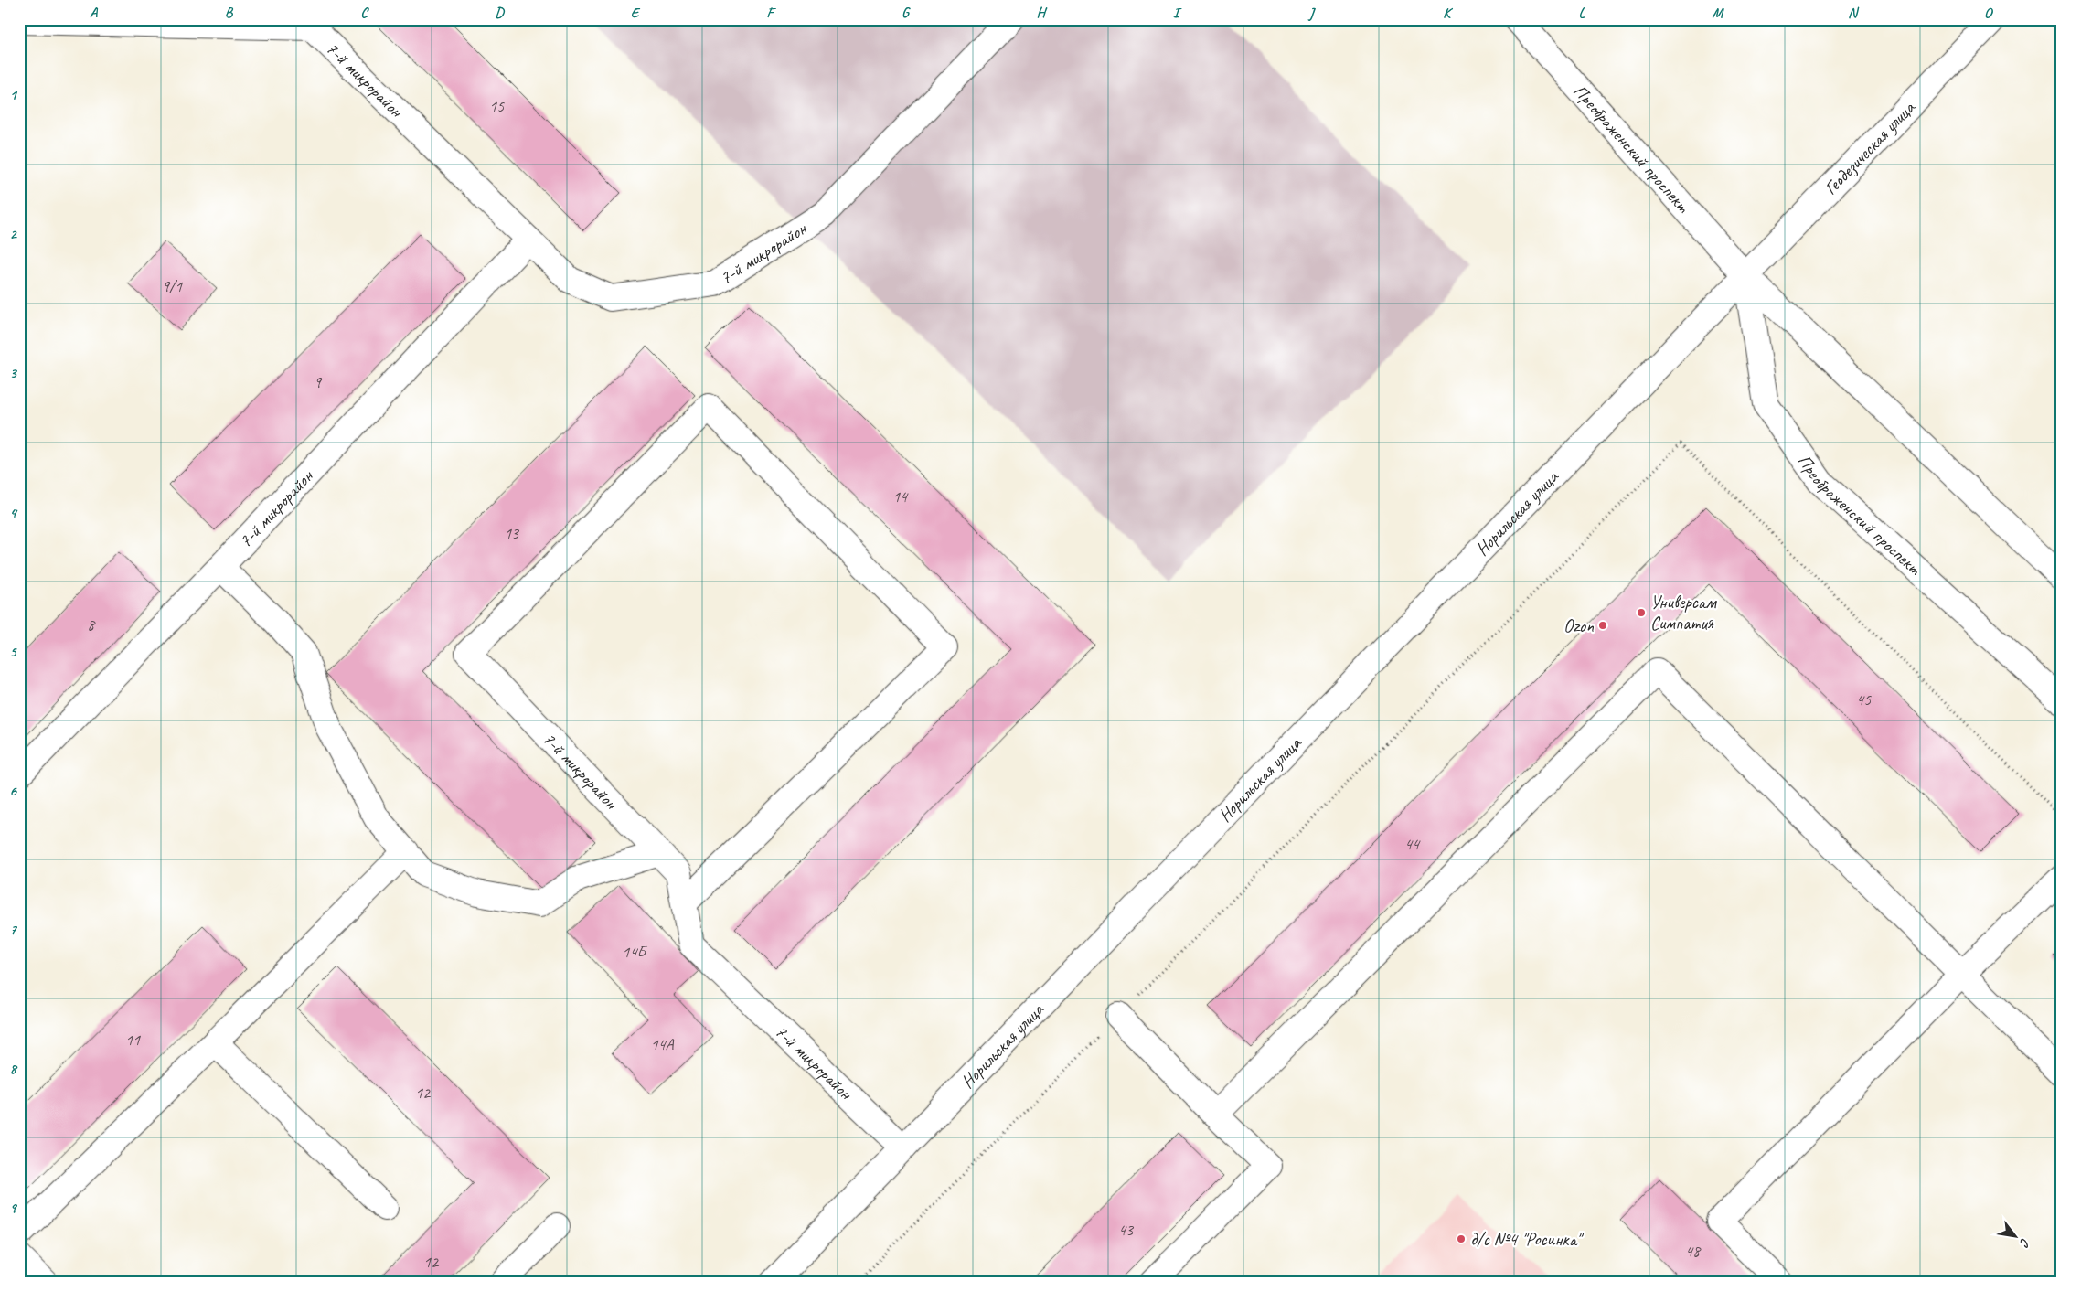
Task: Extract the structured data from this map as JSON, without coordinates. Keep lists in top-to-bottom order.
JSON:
{
  "streets": {
    "street": [
      "7-й микрорайон",
      "Преображенский проспект",
      "Геодезическая улица",
      "Норильская улица"
    ]
  },
  "crossings": [
    ["7-й микрорайон", "Норильская улица"],
    ["Преображенский проспект", "Геодезическая улица"],
    ["Преображенский проспект", "Норильская улица"],
    ["Геодезическая улица", "Норильская улица"]
  ],
  "places": ["Универсам Симпатия", "Ozon", "д/с №4 \"Росинка\""],
  "house_numbers": [
    "15",
    "9/1",
    "9",
    "14",
    "13",
    "8",
    "45",
    "44",
    "14Б",
    "11",
    "14А",
    "12",
    "43",
    "48",
    "12"
  ],
  "north": "bottom right",
  "grid": {
    "columns": [
      "A",
      "B",
      "C",
      "D",
      "E",
      "F",
      "G",
      "H",
      "I",
      "J",
      "K",
      "L",
      "M",
      "N",
      "O"
    ],
    "rows": [
      "1",
      "2",
      "3",
      "4",
      "5",
      "6",
      "7",
      "8",
      "9"
    ]
  }
}
